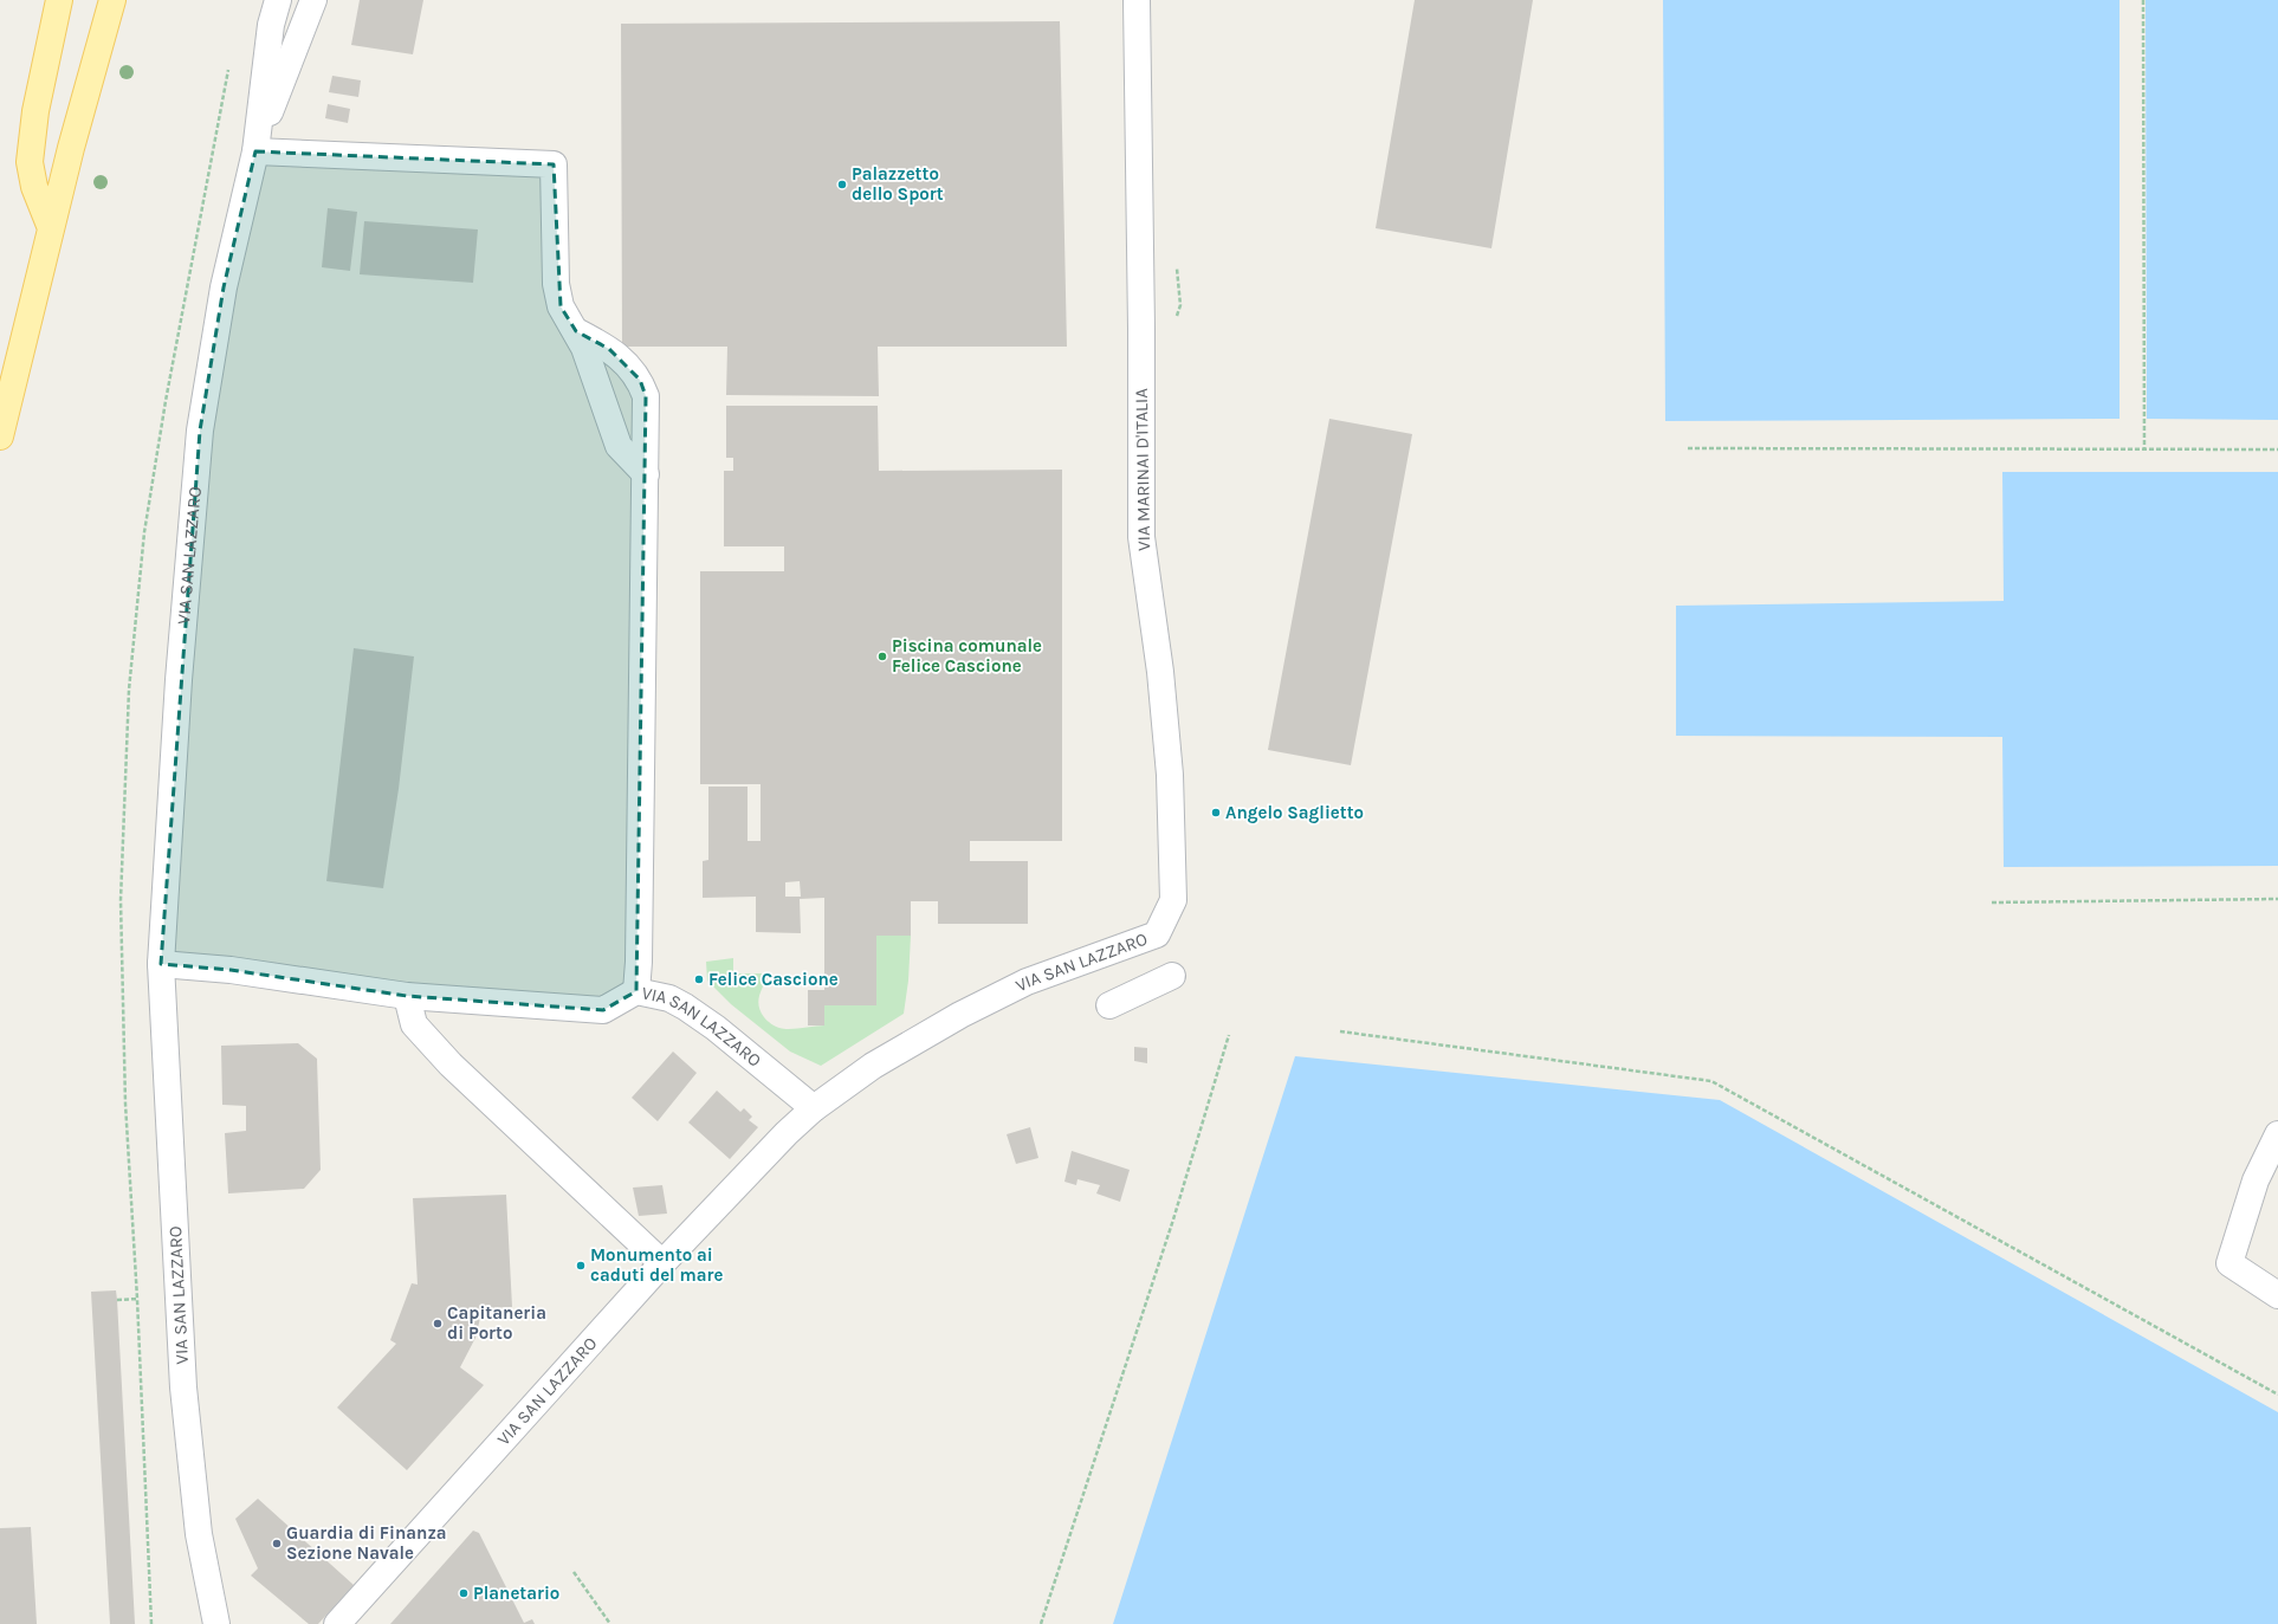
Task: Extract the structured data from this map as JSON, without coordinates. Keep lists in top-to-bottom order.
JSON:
{
  "streets": {
    "street": ["VIA MARINAI D'ITALIA", "VIA SAN LAZZARO"]
  },
  "crossings": [
    ["VIA MARINAI D'ITALIA", "VIA SAN LAZZARO"]
  ],
  "places": [
    "Palazzetto dello Sport",
    "Piscina comunale Felice Cascione",
    "Angelo Saglietto",
    "Felice Cascione",
    "Monumento ai caduti del mare",
    "Capitaneria di Porto",
    "Guardia di Finanza Sezione Navale",
    "Planetario"
  ]
}
